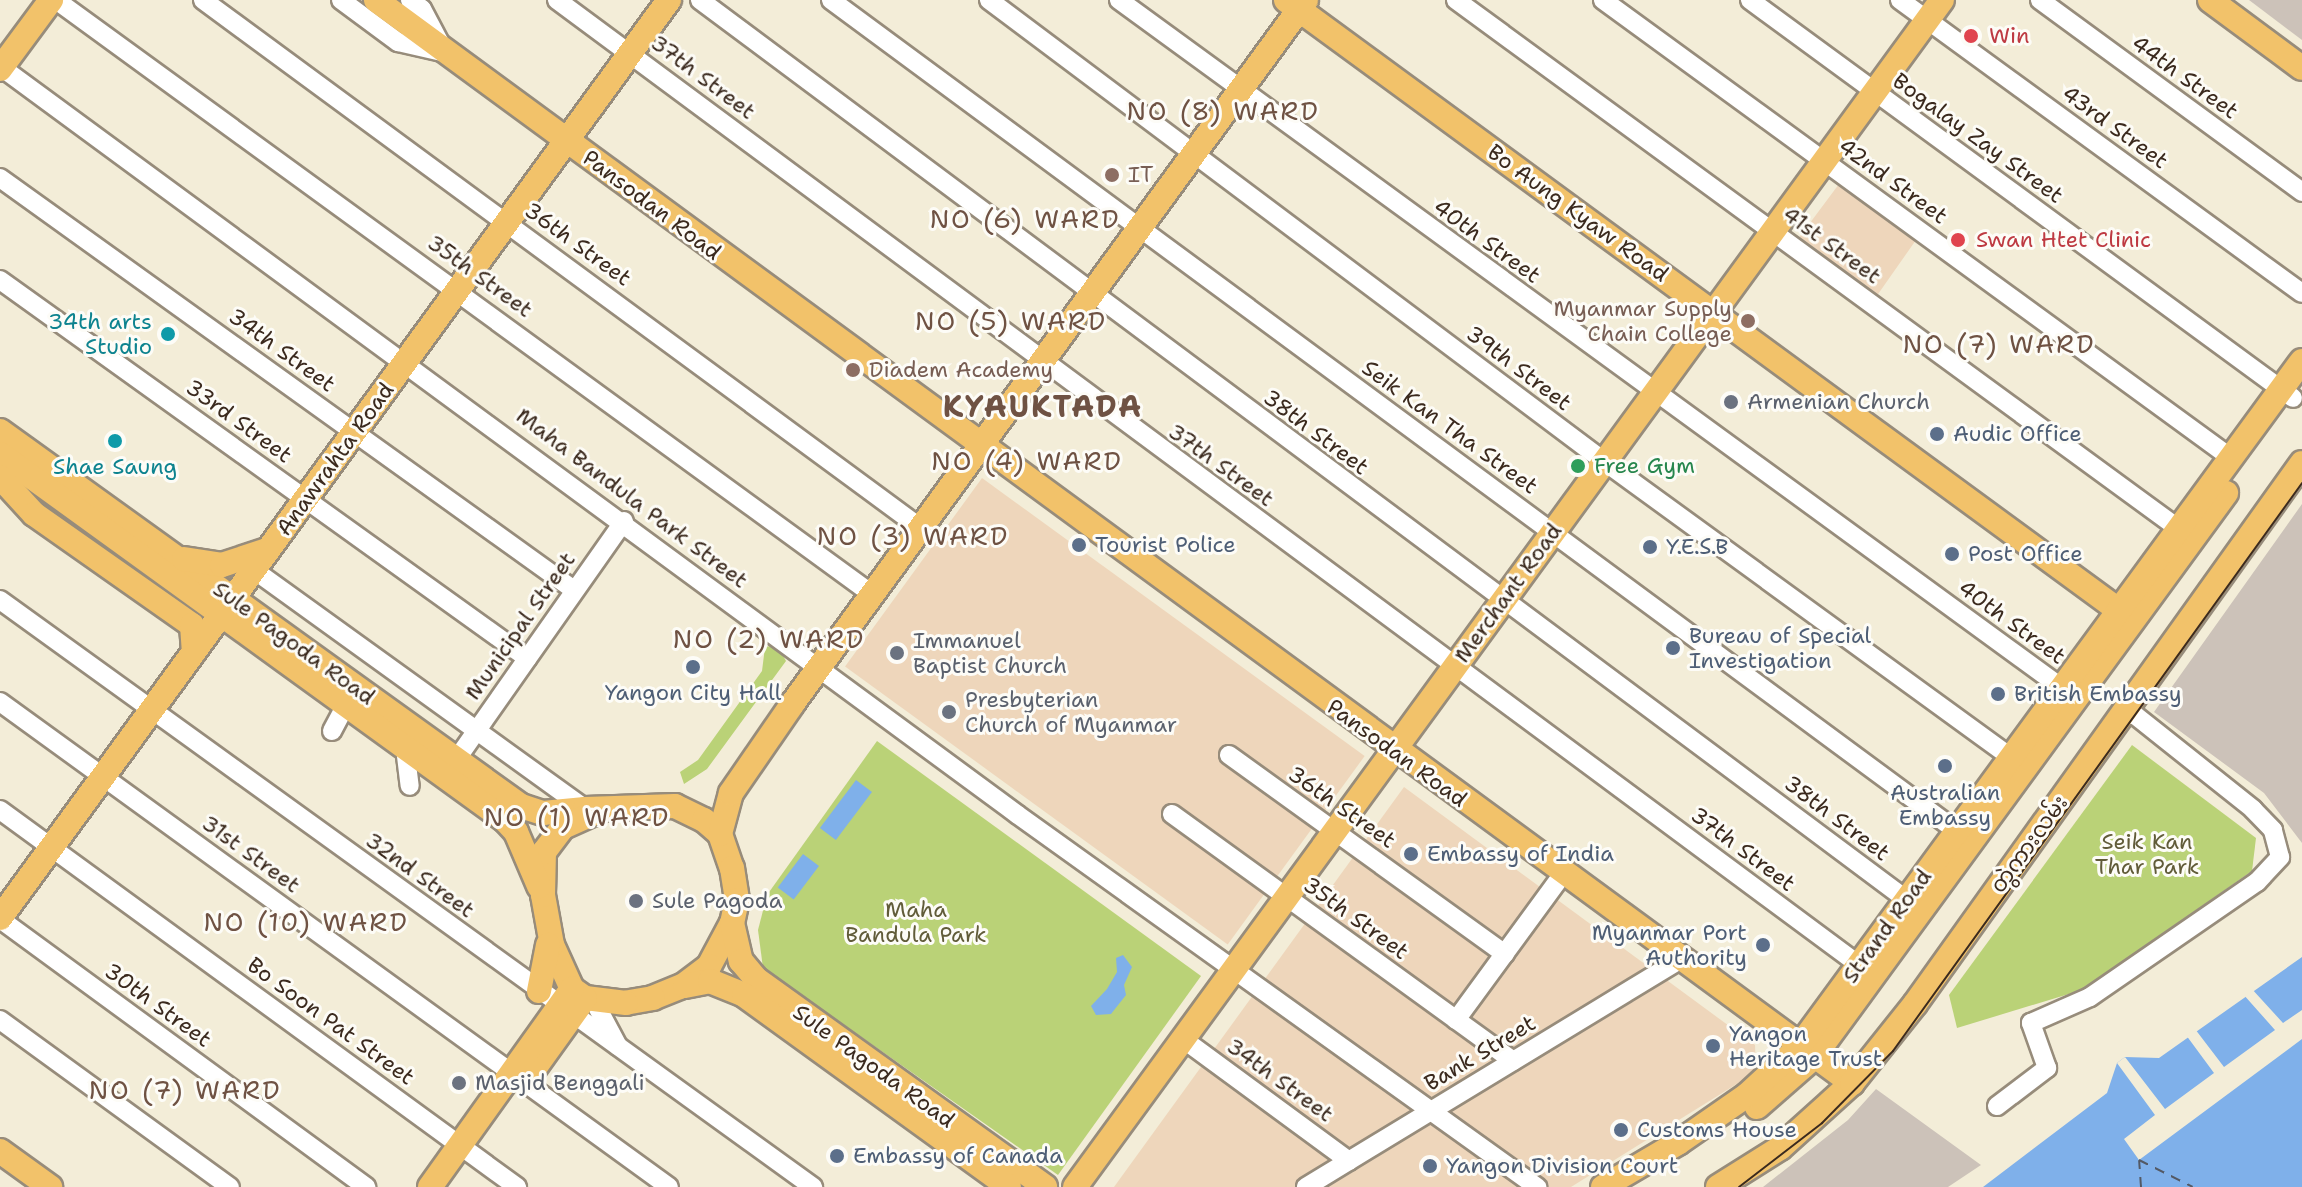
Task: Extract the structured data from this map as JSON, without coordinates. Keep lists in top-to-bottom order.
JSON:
{
  "streets": {
    "main road": [
      "Pansodan Road",
      "Bo Aung Kyaw Road",
      "Anawrahta Road",
      "Merchant Road",
      "Sule Pagoda Road",
      "တွဲကားလမ်း",
      "Strand Road"
    ],
    "street": [
      "37th Street",
      "44th Street",
      "43rd Street",
      "Bogalay Zay Street",
      "42nd Street",
      "40th Street",
      "36th Street",
      "41st Street",
      "35th Street",
      "34th Street",
      "39th Street",
      "33rd Street",
      "Seik Kan Tha Street",
      "38th Street",
      "Maha Bandula Park Street",
      "Municipal Street",
      "31st Street",
      "32nd Street",
      "30th Street",
      "Bo Soon Pat Street",
      "Bank Street"
    ]
  },
  "crossings": [
    ["37th Street", "Anawrahta Road"],
    ["37th Street", "Merchant Road"],
    ["37th Street", "Strand Road"],
    ["43rd Street", "Merchant Road"],
    ["Bogalay Zay Street", "Merchant Road"],
    ["Bogalay Zay Street", "Strand Road"],
    ["42nd Street", "Merchant Road"],
    ["42nd Street", "Strand Road"],
    ["Pansodan Road", "Anawrahta Road"],
    ["Pansodan Road", "Merchant Road"],
    ["Pansodan Road", "တွဲကားလမ်း"],
    ["Pansodan Road", "Strand Road"],
    ["Pansodan Road", "Bank Street"],
    ["Bo Aung Kyaw Road", "Merchant Road"],
    ["Bo Aung Kyaw Road", "Strand Road"],
    ["40th Street", "Merchant Road"],
    ["40th Street", "Strand Road"],
    ["36th Street", "Anawrahta Road"],
    ["36th Street", "Merchant Road"],
    ["41st Street", "Merchant Road"],
    ["41st Street", "Strand Road"],
    ["35th Street", "Anawrahta Road"],
    ["35th Street", "Merchant Road"],
    ["35th Street", "Bank Street"],
    ["34th Street", "Anawrahta Road"],
    ["34th Street", "Merchant Road"],
    ["34th Street", "Municipal Street"],
    ["34th Street", "Bank Street"],
    ["39th Street", "Merchant Road"],
    ["39th Street", "Strand Road"],
    ["33rd Street", "Anawrahta Road"],
    ["33rd Street", "Municipal Street"],
    ["Seik Kan Tha Street", "Merchant Road"],
    ["Seik Kan Tha Street", "Strand Road"],
    ["38th Street", "Merchant Road"],
    ["38th Street", "Strand Road"],
    ["Anawrahta Road", "Maha Bandula Park Street"],
    ["Anawrahta Road", "Sule Pagoda Road"],
    ["Anawrahta Road", "31st Street"],
    ["Anawrahta Road", "32nd Street"],
    ["Anawrahta Road", "30th Street"],
    ["Anawrahta Road", "Bo Soon Pat Street"],
    ["Maha Bandula Park Street", "Merchant Road"],
    ["Maha Bandula Park Street", "Municipal Street"],
    ["Maha Bandula Park Street", "Bank Street"],
    ["Municipal Street", "Sule Pagoda Road"],
    ["Sule Pagoda Road", "32nd Street"]
  ],
  "districts": [
    "NO (8) WARD",
    "NO (6) WARD",
    "NO (5) WARD",
    "NO (7) WARD",
    "KYAUKTADA",
    "NO (4) WARD",
    "NO (3) WARD",
    "NO (2) WARD",
    "NO (1) WARD",
    "NO (10) WARD",
    "NO (7) WARD"
  ],
  "parks": ["Seik Kan Thar Park", "Maha Bandula Park"],
  "places": [
    "Win",
    "IT",
    "Swan Htet Clinic",
    "Myanmar Supply Chain College",
    "34th arts Studio",
    "Diadem Academy",
    "Armenian Church",
    "Audic Office",
    "Shae Saung",
    "Free Gym",
    "Tourist Police",
    "Y.E.S.B",
    "Post Office",
    "Bureau of Special Investigation",
    "Immanuel Baptist Church",
    "Yangon City Hall",
    "British Embassy",
    "Presbyterian Church of Myanmar",
    "Australian Embassy",
    "Embassy of India",
    "Sule Pagoda",
    "Myanmar Port Authority",
    "Yangon Heritage Trust",
    "Masjid Benggali",
    "Customs House",
    "Embassy of Canada",
    "Yangon Division Court"
  ]
}
